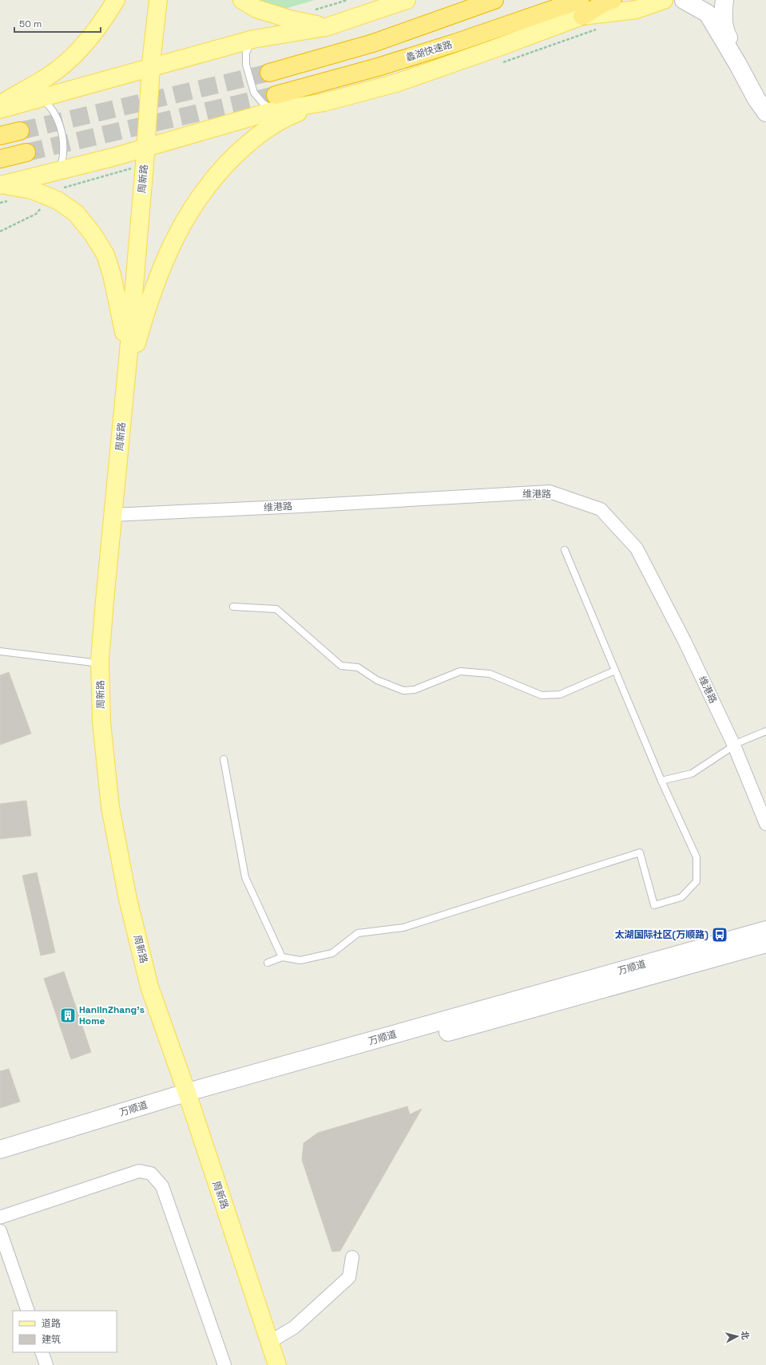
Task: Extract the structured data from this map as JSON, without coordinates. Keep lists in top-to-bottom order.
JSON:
{
  "streets": {
    "highway": ["蠡湖快速路"],
    "main road": ["周新路"],
    "street": ["维港路", "万顺道"]
  },
  "crossings": [
    ["周新路", "维港路"],
    ["周新路", "万顺道"]
  ],
  "places": {
    "bus stop": ["太湖国际社区(万顺路)"],
    "building": ["HanlinZhang's Home"]
  },
  "legend": ["道路", "建筑"],
  "scale_bar": "50 m",
  "north": "right"
}
